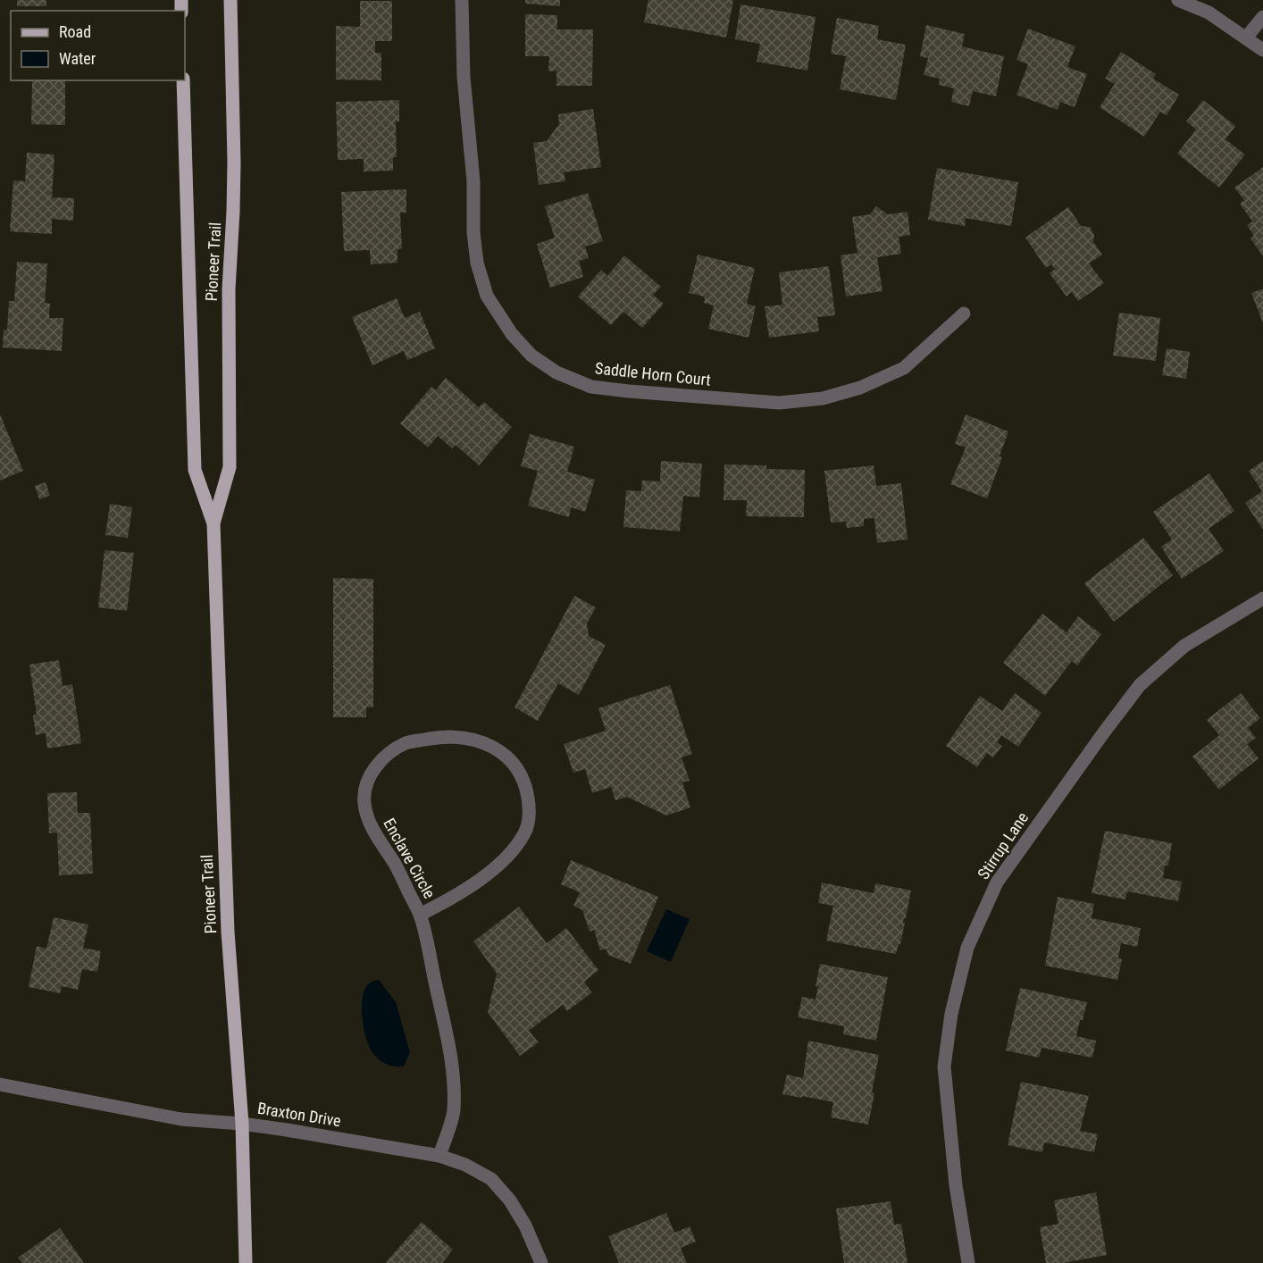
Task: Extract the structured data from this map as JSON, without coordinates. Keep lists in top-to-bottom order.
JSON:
{
  "streets": {
    "main road": ["Pioneer Trail"],
    "street": [
      "Saddle Horn Court",
      "Stirrup Lane",
      "Enclave Circle",
      "Braxton Drive"
    ]
  },
  "crossings": [
    ["Pioneer Trail", "Braxton Drive"],
    ["Enclave Circle", "Braxton Drive"]
  ],
  "legend": ["Road", "Water"]
}
